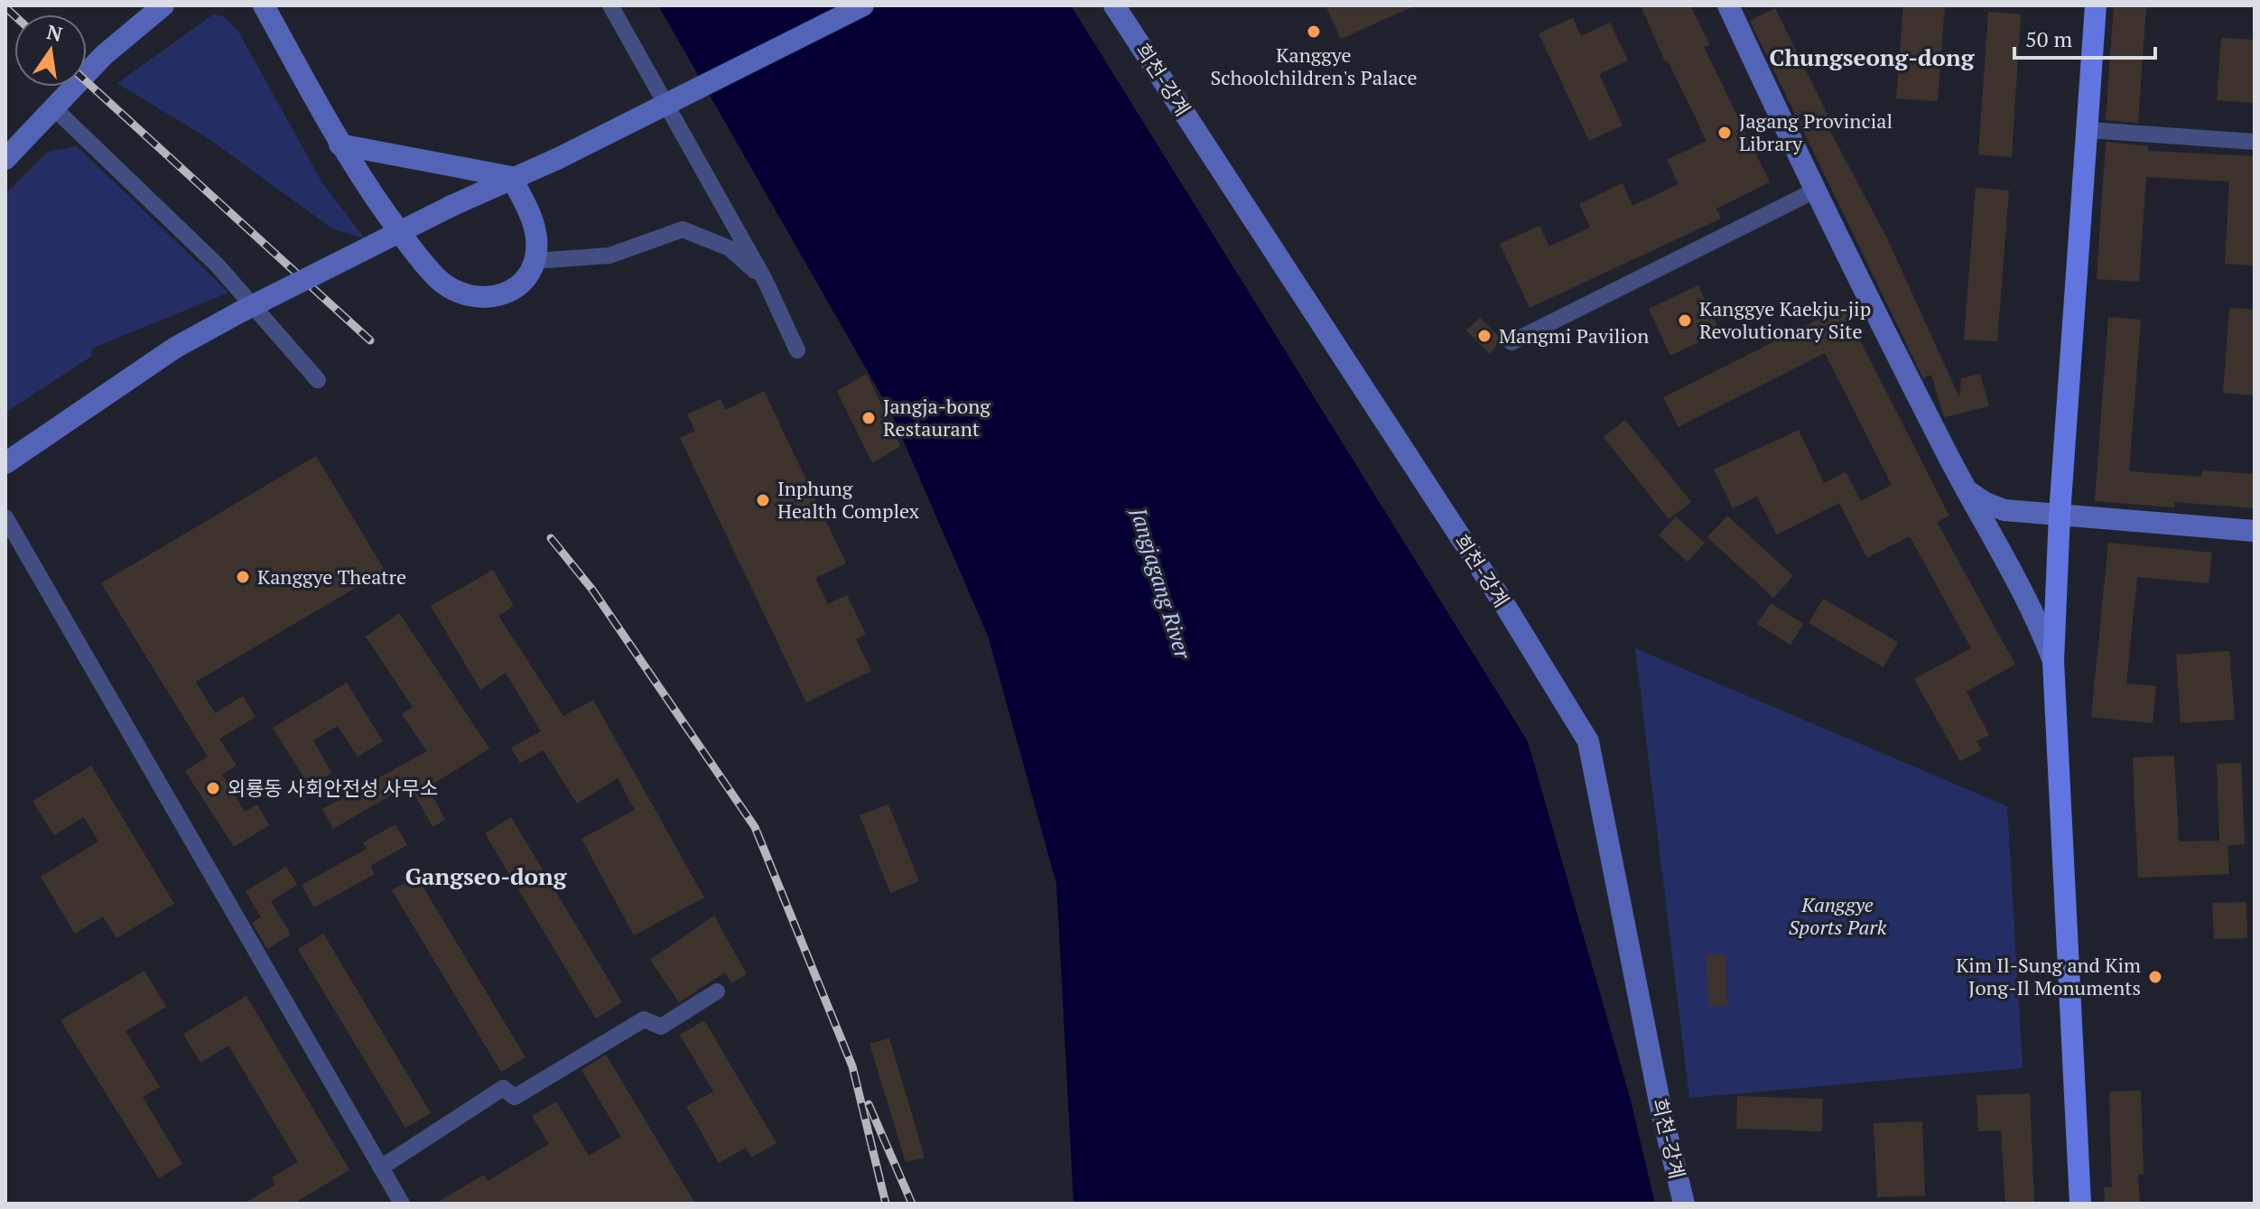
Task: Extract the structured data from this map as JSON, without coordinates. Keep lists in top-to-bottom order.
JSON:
{
  "streets": {
    "main road": ["희천-강계"]
  },
  "districts": ["Chungseong-dong", "Gangseo-dong"],
  "water": ["Jangjagang River"],
  "parks": ["Kanggye Sports Park"],
  "places": [
    "Kanggye Schoolchildren's Palace",
    "Jagang Provincial Library",
    "Kanggye Kaekju-jip Revolutionary Site",
    "Mangmi Pavilion",
    "Jangja-bong Restaurant",
    "Inphung Health Complex",
    "Kanggye Theatre",
    "외룡동 사회안전성 사무소",
    "Kim Il-Sung and Kim Jong-Il Monuments"
  ],
  "scale_bar": "50 m",
  "north": "top"
}
